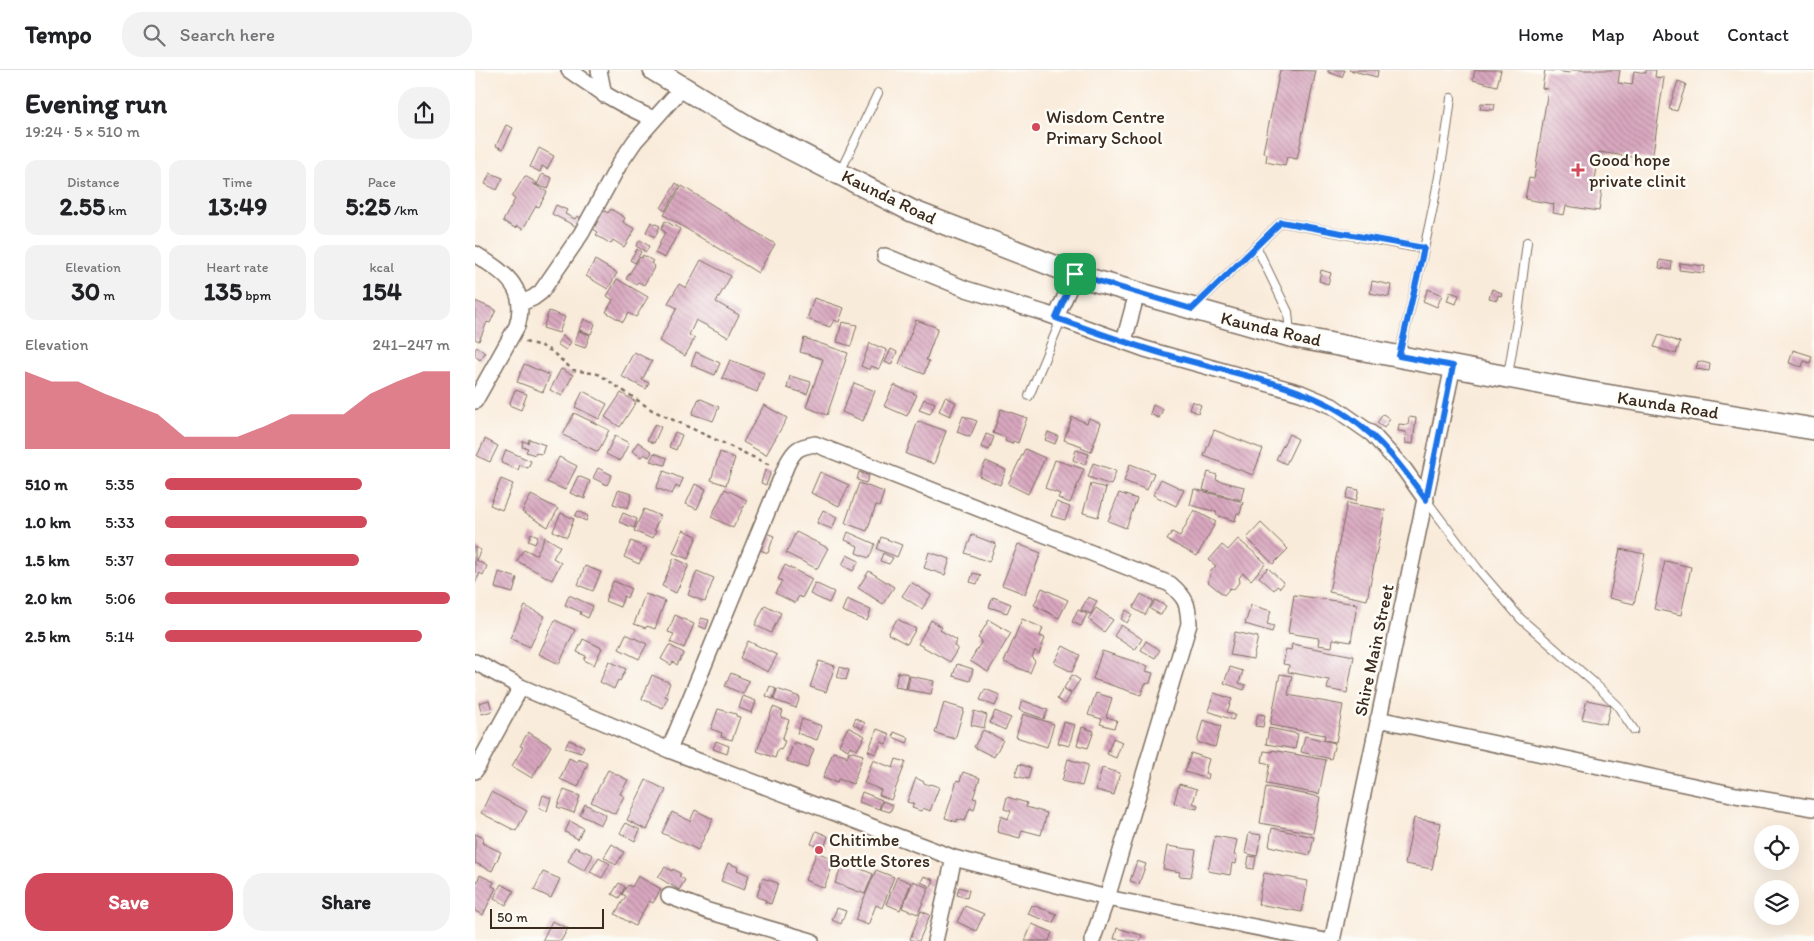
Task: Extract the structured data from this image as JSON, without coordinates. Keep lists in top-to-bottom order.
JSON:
{
  "streets": {
    "main road": ["Kaunda Road"],
    "street": ["Shire Main Street"]
  },
  "crossings": [
    ["Kaunda Road", "Shire Main Street"]
  ],
  "places": {
    "other": ["Wisdom Centre Primary School", "Chitimbe Bottle Stores"],
    "health": ["Good hope private clinit"]
  },
  "scale_bar": "50 m",
  "page": {
    "header": "Tempo",
    "search": "Search here",
    "nav": [
      "Home",
      "Map",
      "About",
      "Contact"
    ],
    "heading": ["Evening run", "19:24 · 5 × 510 m"],
    "stats": [
      ["Distance", "2.55 km"],
      ["Time", "13:49"],
      ["Pace", "5:25 /km"],
      ["Elevation", "30 m"],
      ["Heart rate", "135 bpm"],
      ["kcal", "154"]
    ],
    "chart": ["Elevation", "241–247 m"],
    "list": [
      {
        "name": "510 m",
        "note": "5:35"
      },
      {
        "name": "1.0 km",
        "note": "5:33"
      },
      {
        "name": "1.5 km",
        "note": "5:37"
      },
      {
        "name": "2.0 km",
        "note": "5:06"
      },
      {
        "name": "2.5 km",
        "note": "5:14"
      }
    ],
    "buttons": ["Save", "Share"],
    "scale": "50 m"
  }
}
